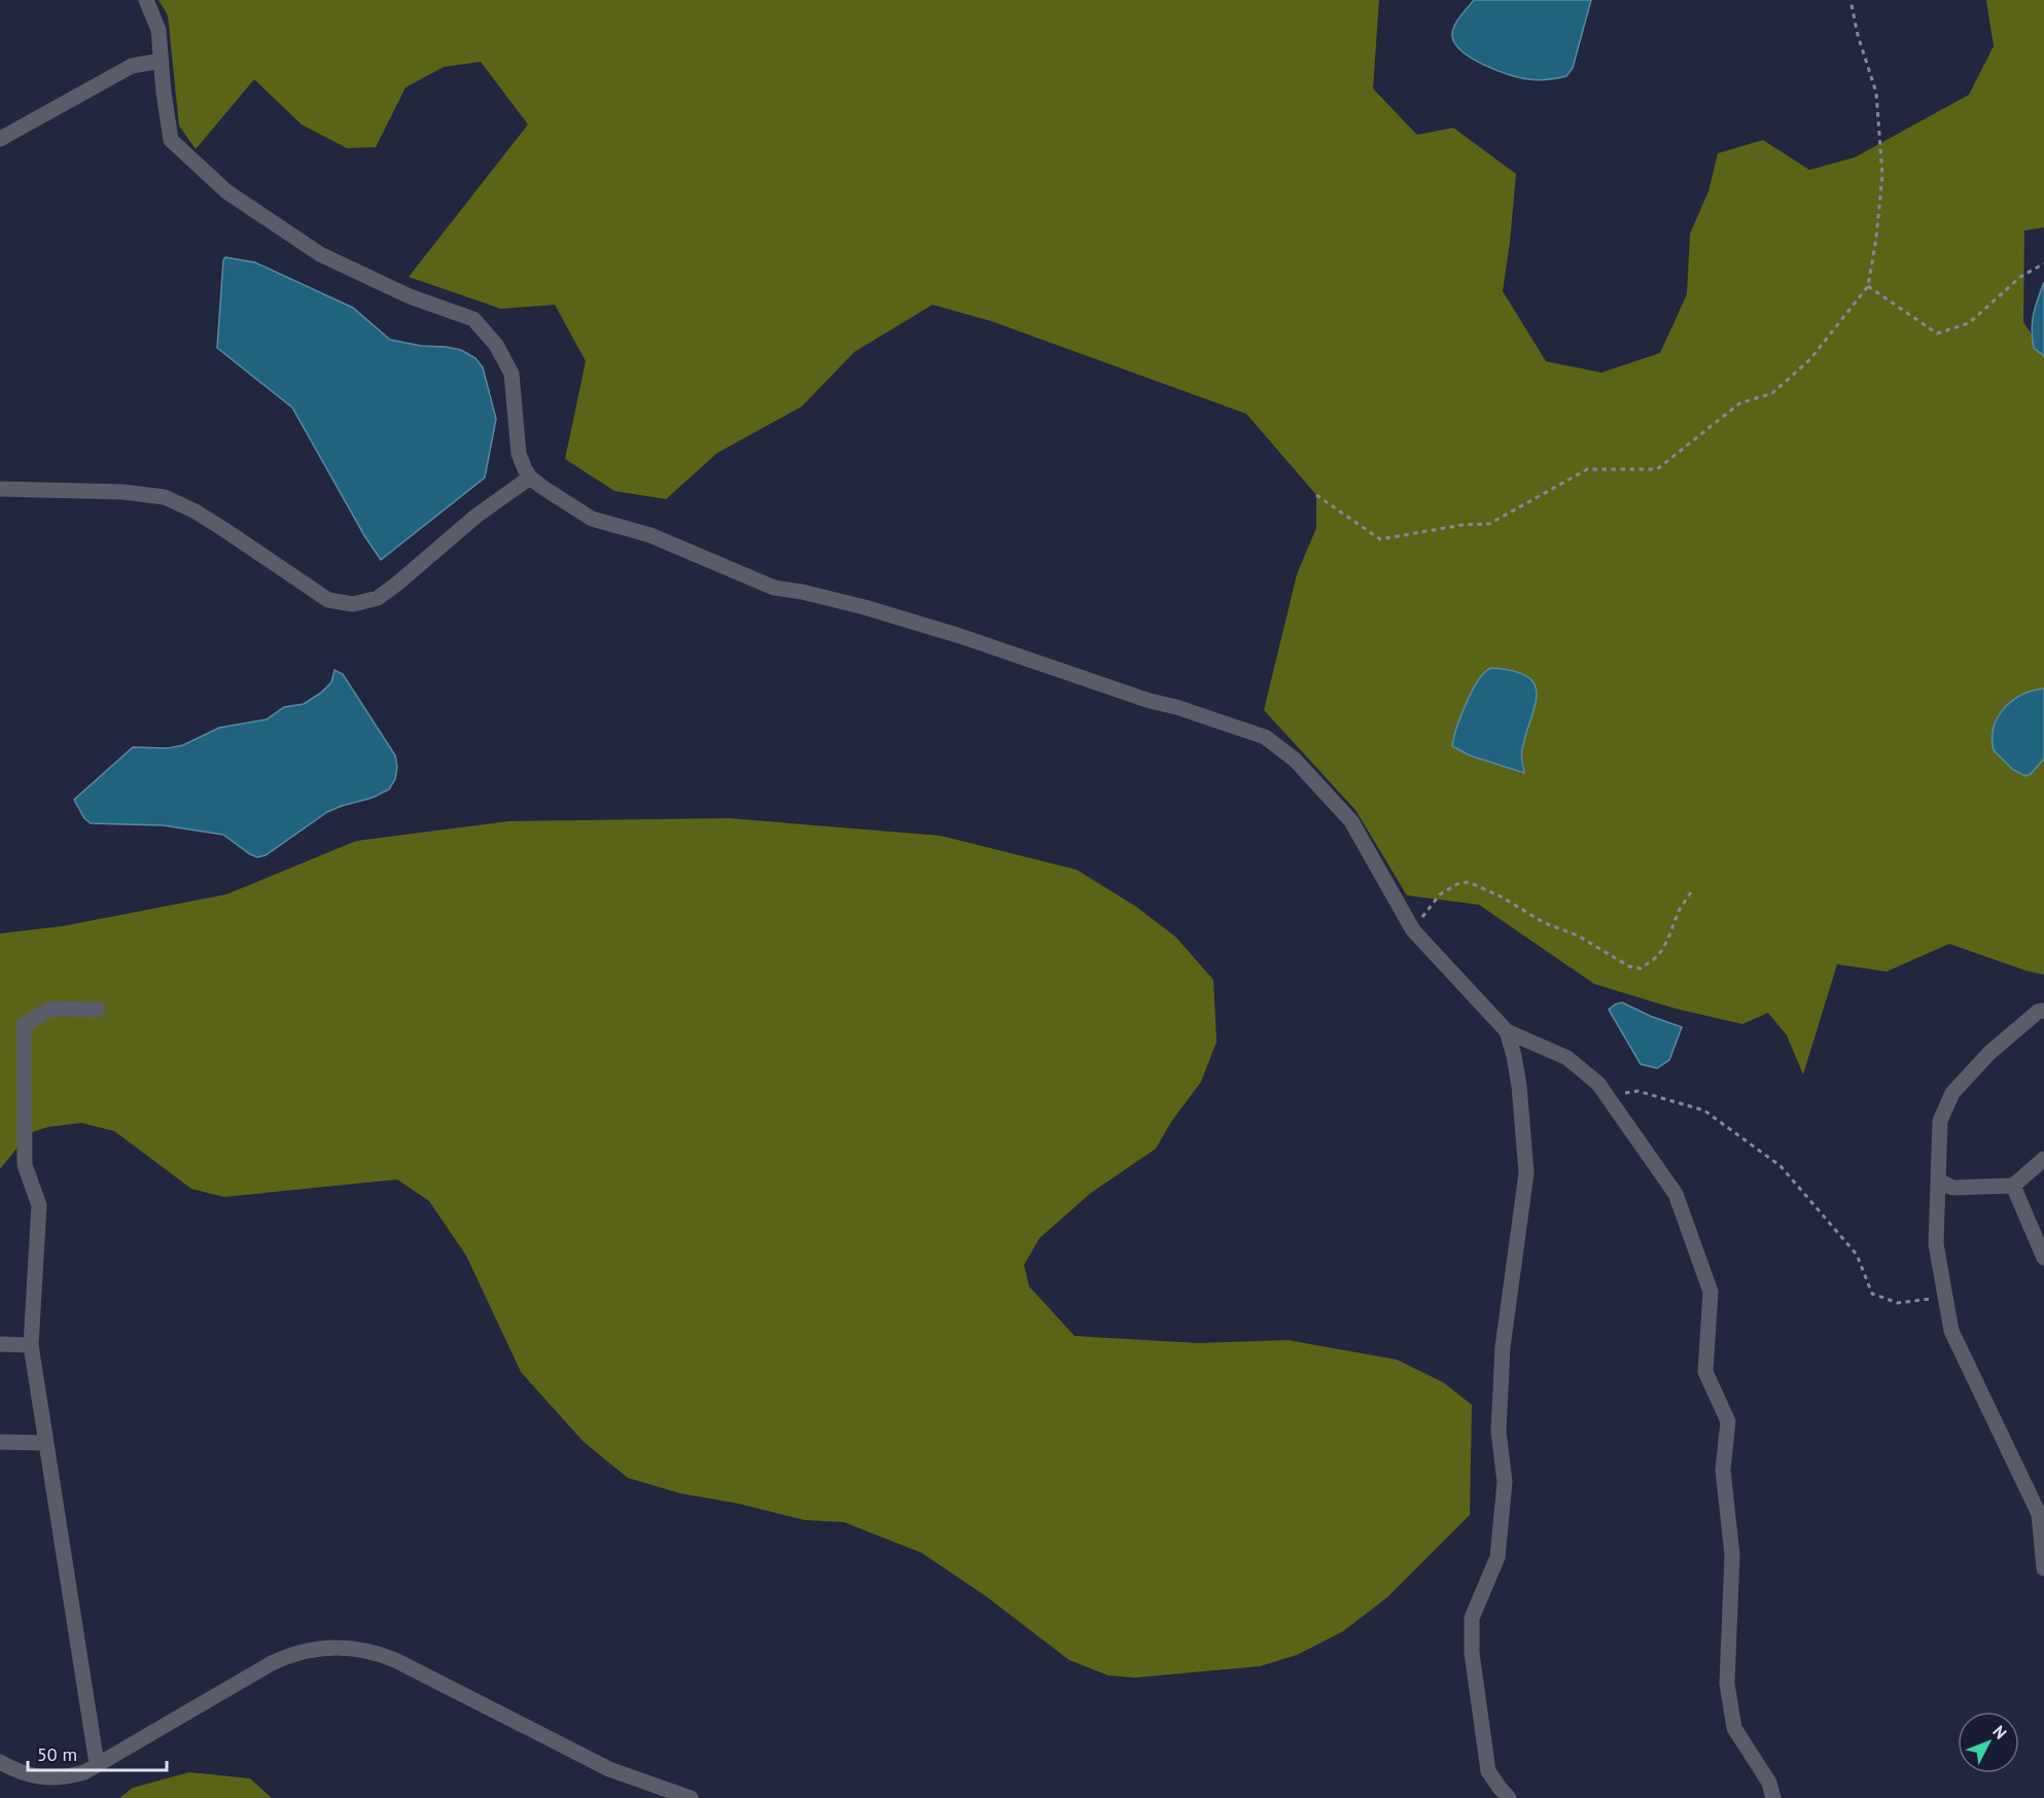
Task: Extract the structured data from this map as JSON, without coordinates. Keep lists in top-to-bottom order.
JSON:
{
  "scale_bar": "50 m",
  "north": "top right"
}
